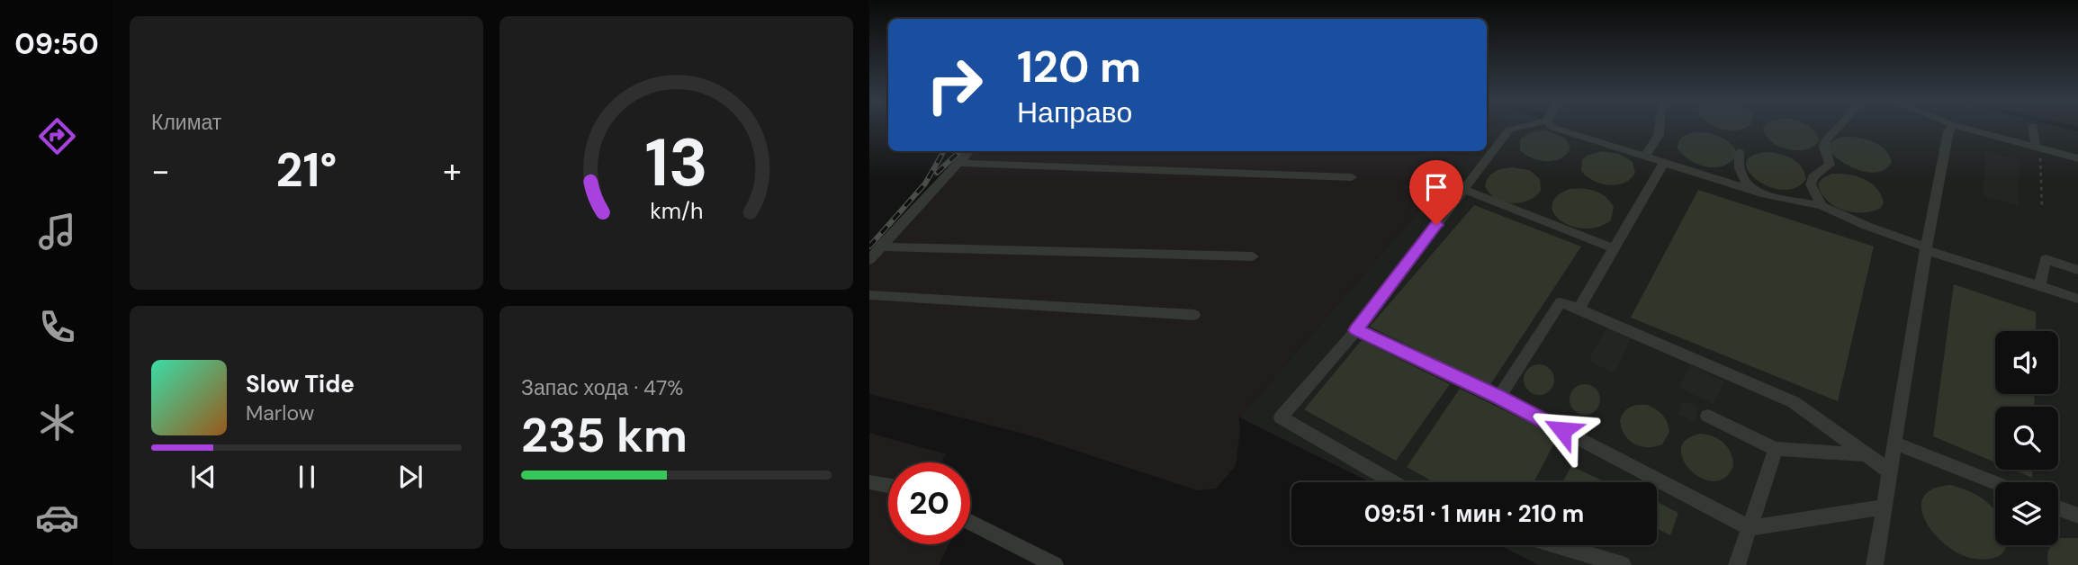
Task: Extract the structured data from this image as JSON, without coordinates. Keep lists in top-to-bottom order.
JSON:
{
  "page": {
    "tabs": "09:50",
    "tile": [
      "Климат",
      ["Запас хода · 47%", "235 km"]
    ],
    "turn": ["120 m", "Направо"],
    "heat": ["−", "21°", "+"],
    "song": ["Slow Tide", "Marlow"],
    "limit": "20",
    "trip": "09:51 · 1 мин · 210 m",
    "gauge": ["13", "km/h"]
  }
}
